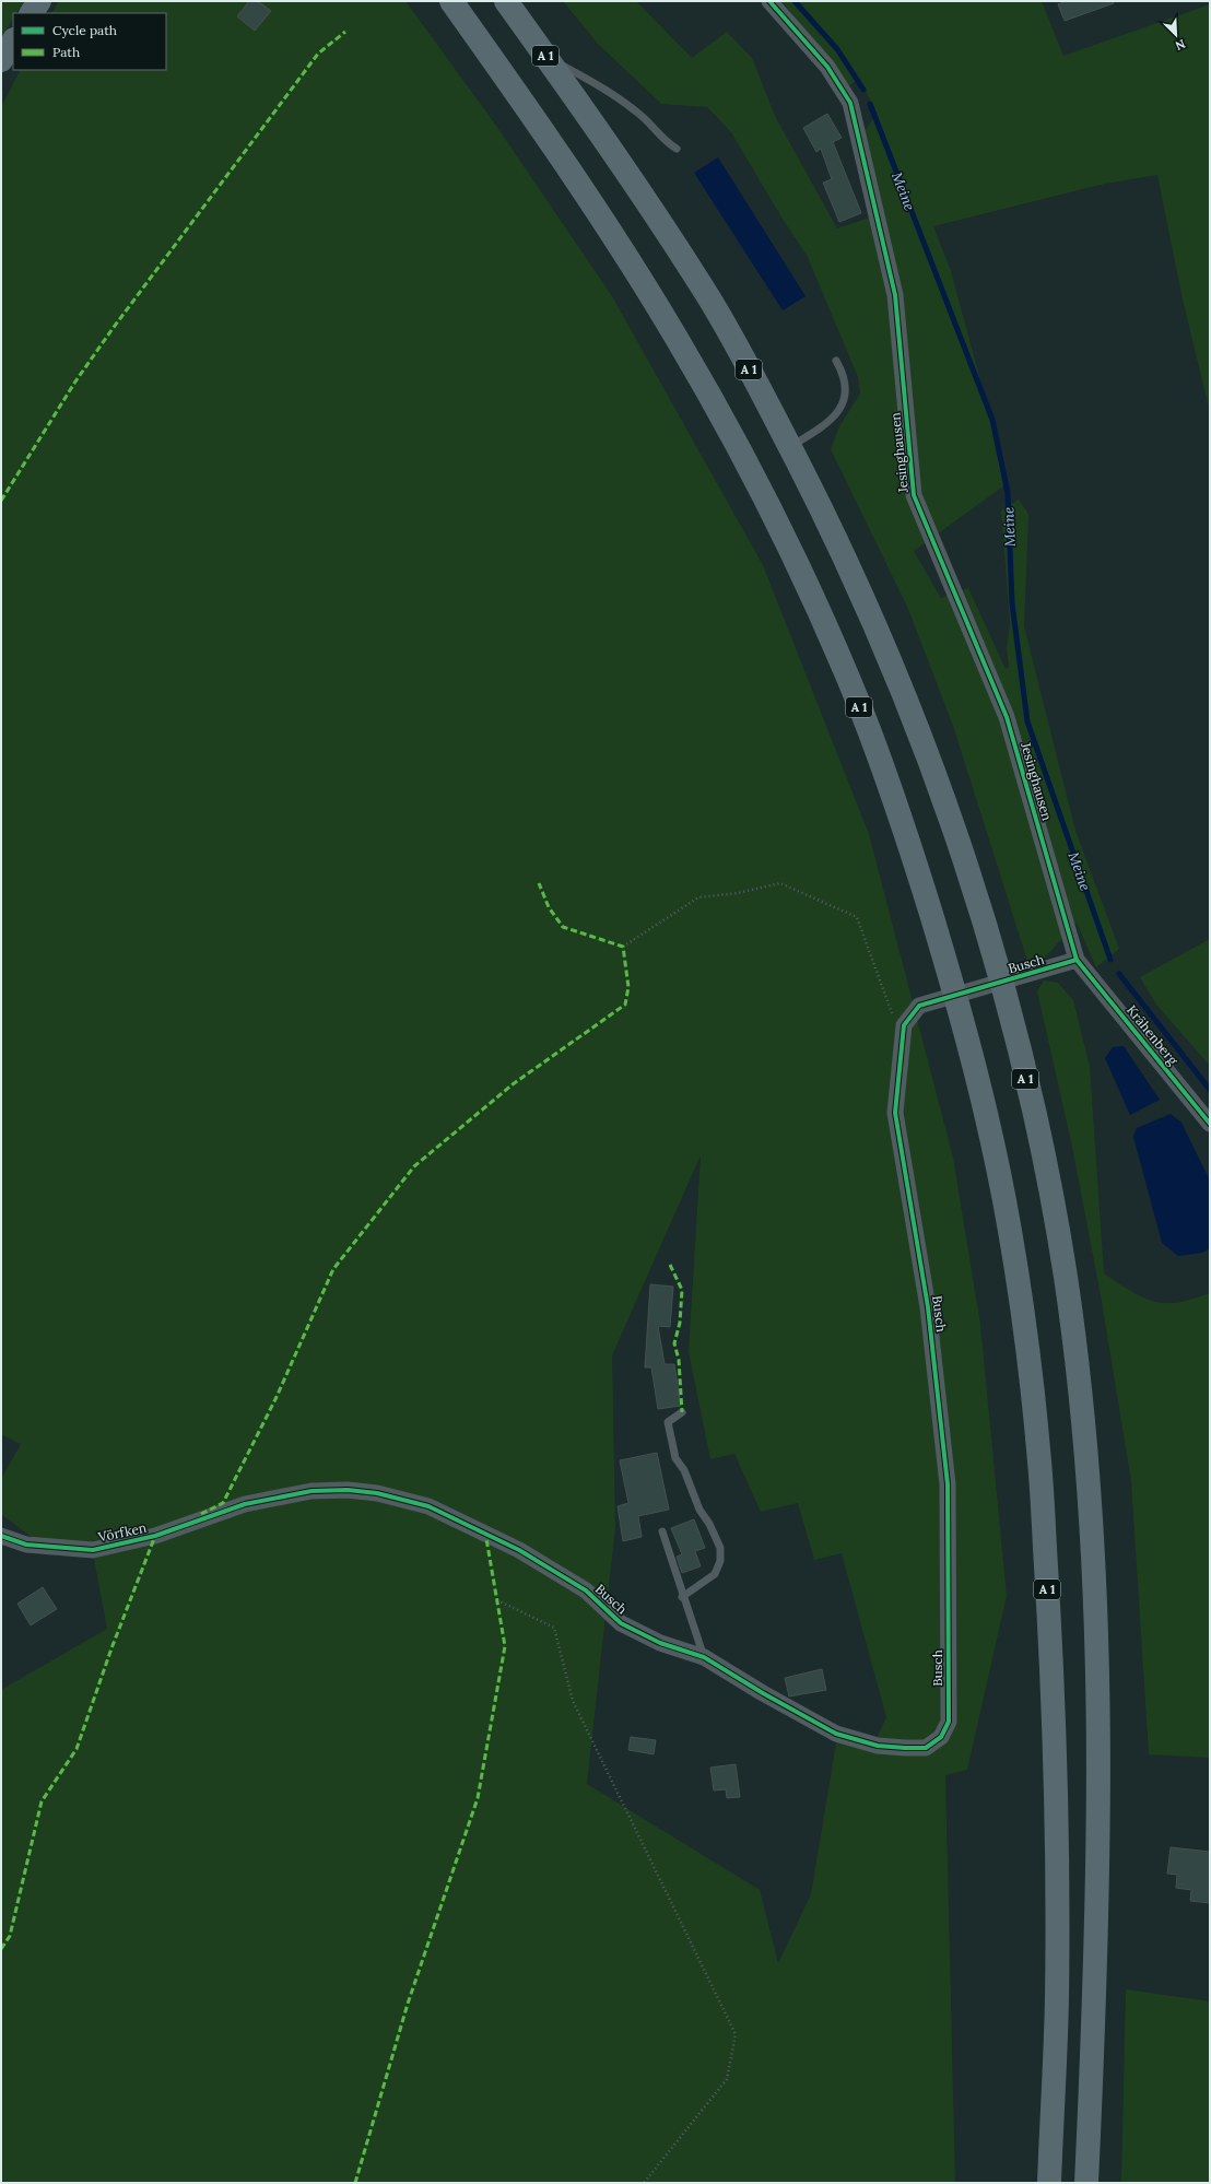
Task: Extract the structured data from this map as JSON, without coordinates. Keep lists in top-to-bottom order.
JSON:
{
  "streets": {
    "highway": ["A 1"],
    "street": [
      "Jesinghausen",
      "Busch",
      "Krähenberg",
      "Vörfken"
    ]
  },
  "crossings": [
    ["Jesinghausen", "Busch"],
    ["Jesinghausen", "Krähenberg"],
    ["Busch", "Krähenberg"],
    ["Busch", "Vörfken"]
  ],
  "water": ["Meine"],
  "legend": ["Cycle path", "Path"],
  "north": "bottom right"
}
